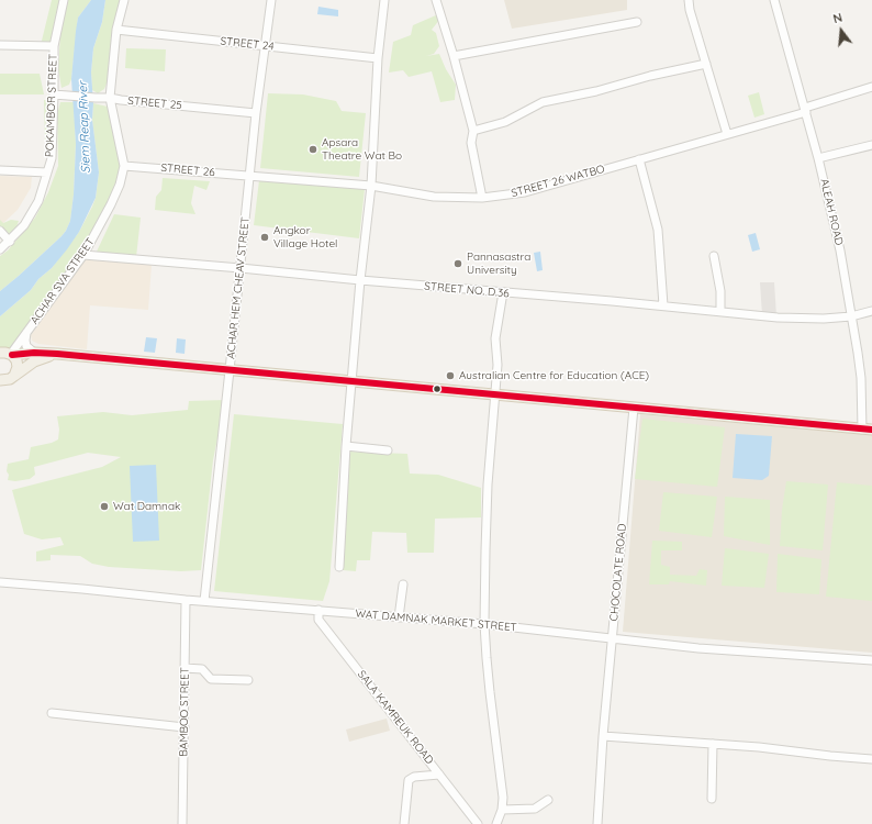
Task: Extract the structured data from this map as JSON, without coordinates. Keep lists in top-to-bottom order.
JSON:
{
  "streets": {
    "street": [
      "STREET 24",
      "STREET 25",
      "POKAMBOR STREET",
      "STREET 26",
      "STREET 26 WATBO",
      "ALEAH ROAD",
      "ACHAR SVA STREET",
      "ACHAR HEM CHEAV STREET",
      "STREET NO. D.36",
      "CHOCOLATE ROAD",
      "WAT DAMNAK MARKET STREET",
      "BAMBOO STREET",
      "SALA KAMREUK ROAD"
    ]
  },
  "crossings": [
    ["STREET 24", "ACHAR SVA STREET"],
    ["STREET 24", "ACHAR HEM CHEAV STREET"],
    ["STREET 25", "POKAMBOR STREET"],
    ["STREET 25", "ACHAR SVA STREET"],
    ["STREET 25", "ACHAR HEM CHEAV STREET"],
    ["STREET 26", "STREET 26 WATBO"],
    ["STREET 26", "ACHAR SVA STREET"],
    ["STREET 26", "ACHAR HEM CHEAV STREET"],
    ["STREET 26 WATBO", "ALEAH ROAD"],
    ["STREET 26 WATBO", "ACHAR HEM CHEAV STREET"],
    ["ALEAH ROAD", "STREET NO. D.36"],
    ["ACHAR SVA STREET", "STREET NO. D.36"],
    ["ACHAR HEM CHEAV STREET", "STREET NO. D.36"],
    ["ACHAR HEM CHEAV STREET", "WAT DAMNAK MARKET STREET"],
    ["CHOCOLATE ROAD", "WAT DAMNAK MARKET STREET"],
    ["WAT DAMNAK MARKET STREET", "BAMBOO STREET"],
    ["WAT DAMNAK MARKET STREET", "SALA KAMREUK ROAD"]
  ],
  "water": ["Siem Reap River"],
  "places": [
    "Apsara Theatre Wat Bo",
    "Angkor Village Hotel",
    "Pannasastra University",
    "Australian Centre for Education (ACE)",
    "Wat Damnak"
  ],
  "north": "top"
}
